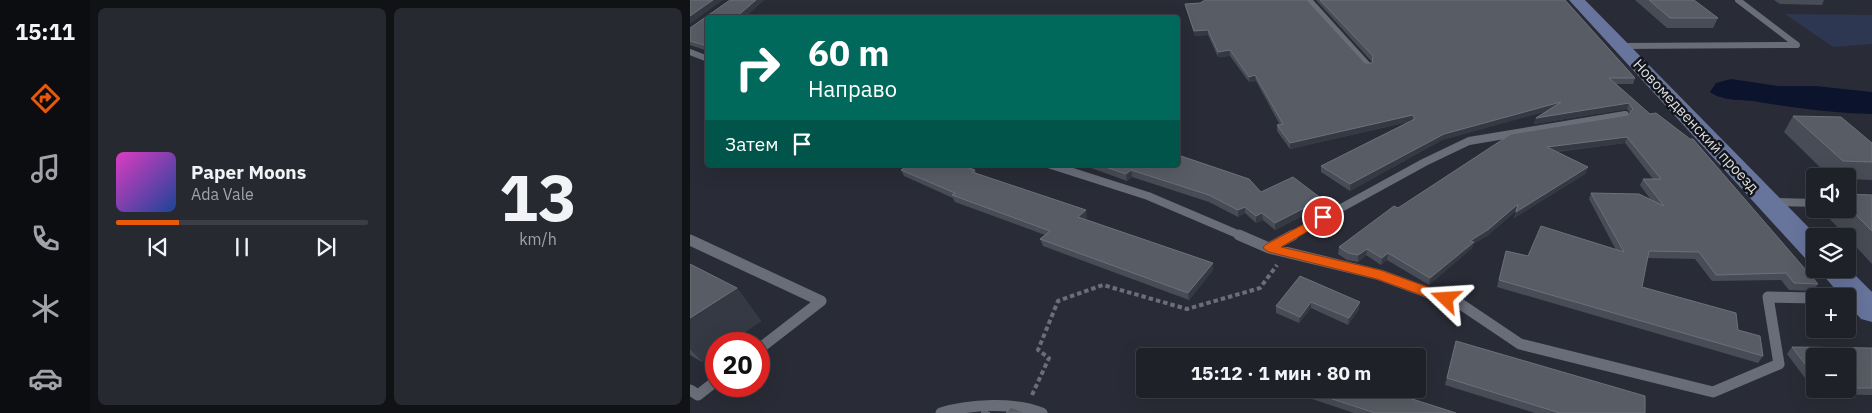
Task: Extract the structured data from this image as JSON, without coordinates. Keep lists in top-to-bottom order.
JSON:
{
  "streets": {
    "street": ["Новомедвенский проезд"]
  },
  "page": {
    "tabs": "15:11",
    "tile": ["13", "km/h"],
    "turn": ["60 m", "Направо"],
    "then": "Затем",
    "song": ["Paper Moons", "Ada Vale"],
    "map_buttons": ["+", "−"],
    "limit": "20",
    "trip": "15:12 · 1 мин · 80 m"
  }
}
